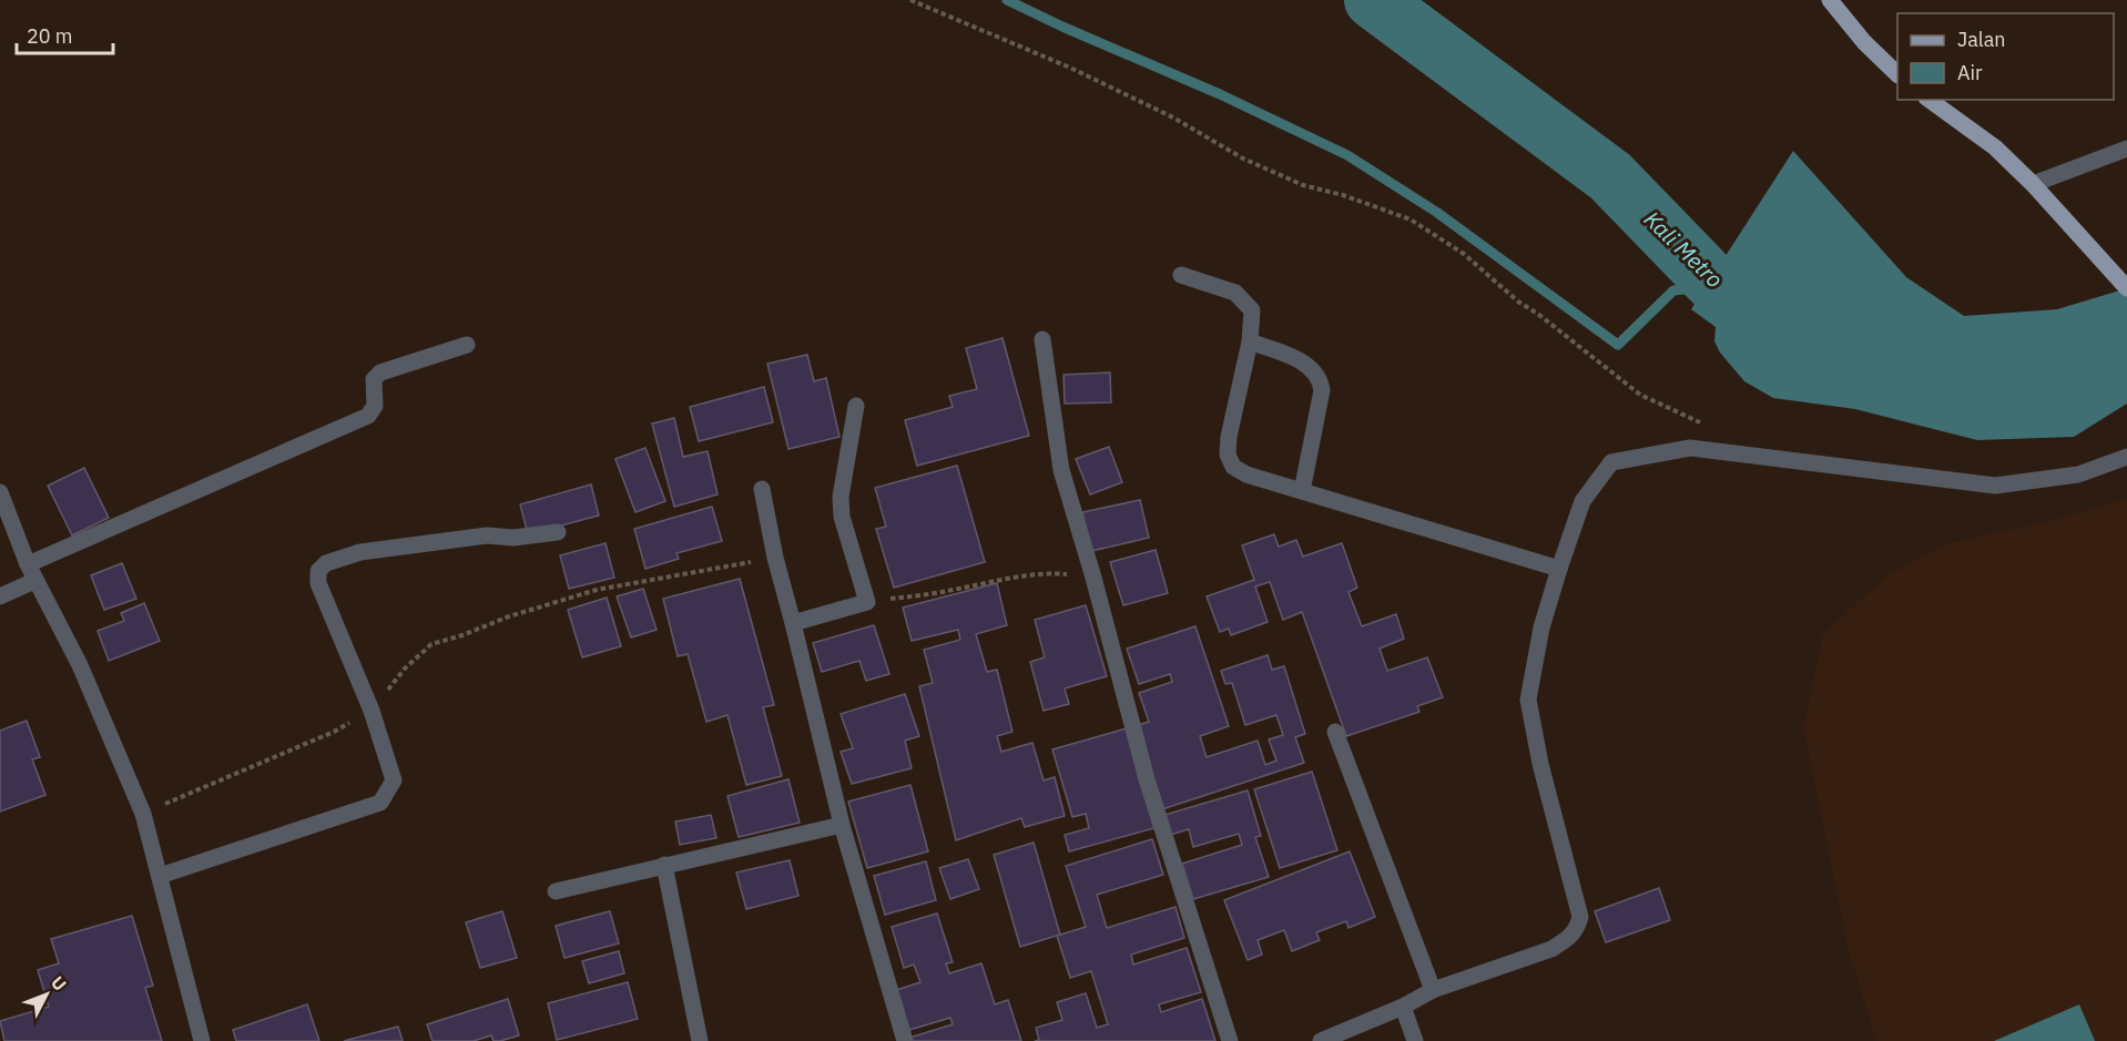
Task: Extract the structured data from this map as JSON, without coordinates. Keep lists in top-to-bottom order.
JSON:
{
  "water": ["Kali Metro"],
  "legend": ["Jalan", "Air"],
  "scale_bar": "20 m",
  "north": "top right"
}
